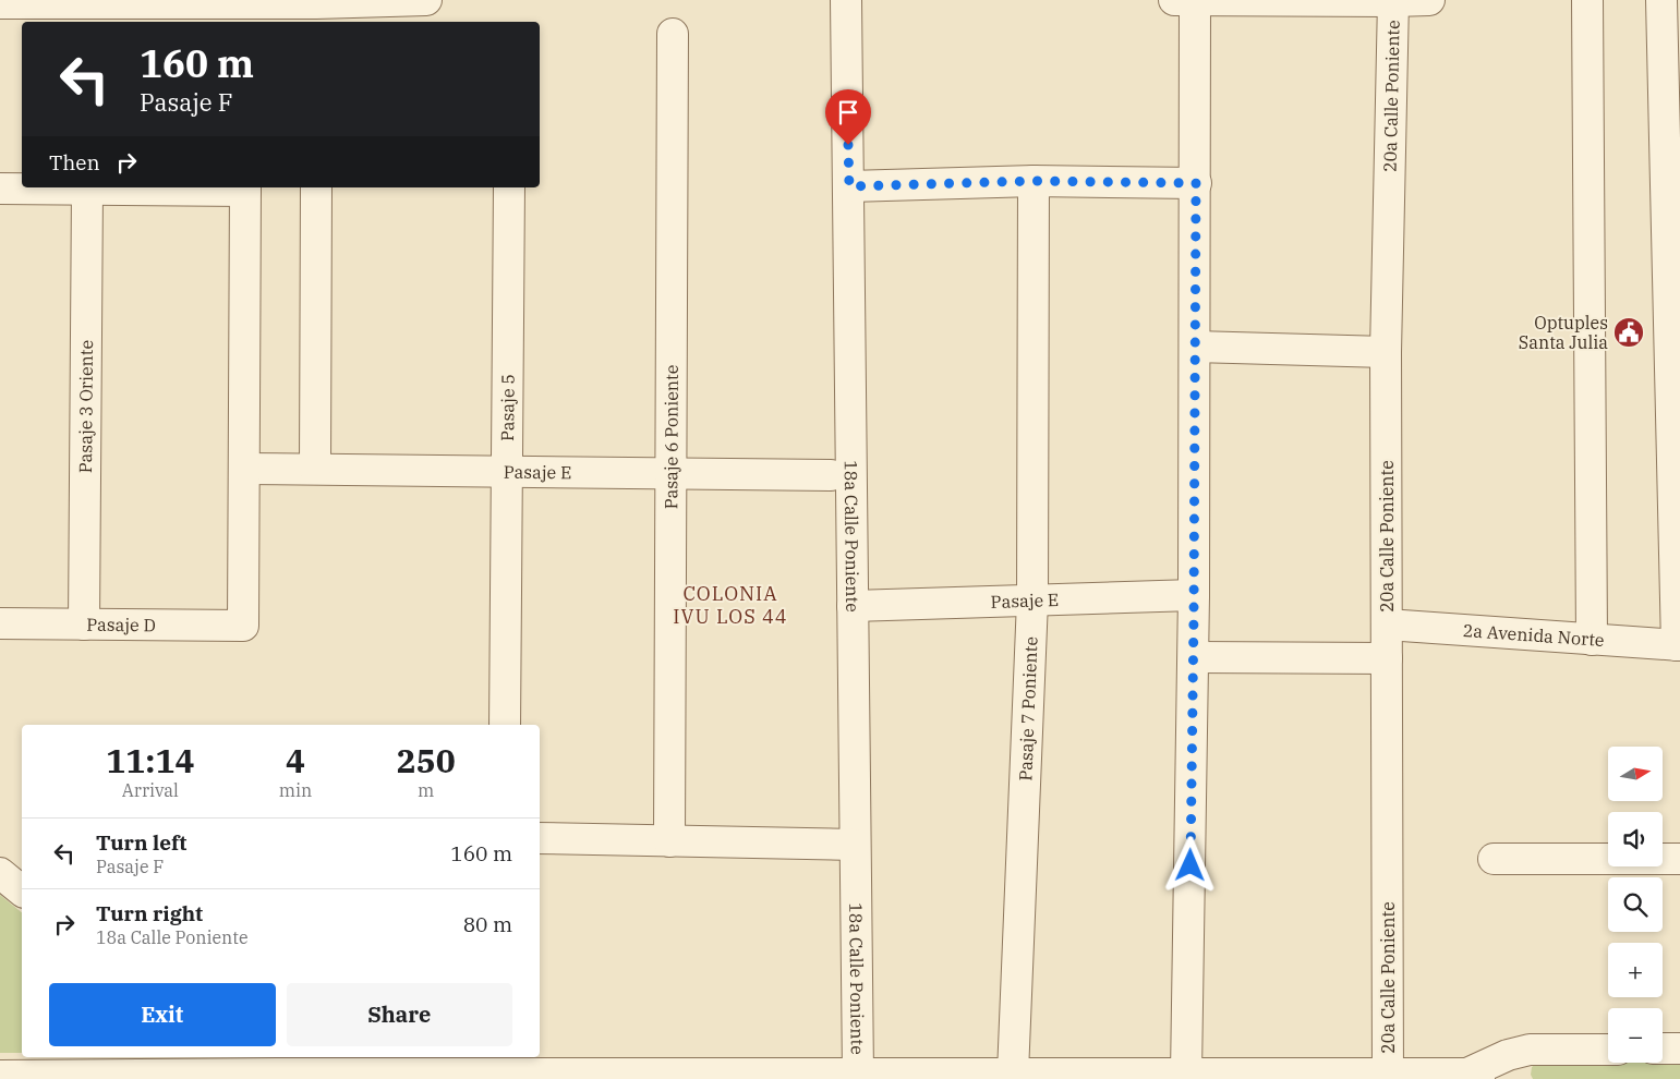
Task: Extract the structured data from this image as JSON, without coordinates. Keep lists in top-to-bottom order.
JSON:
{
  "streets": {
    "street": [
      "20a Calle Poniente",
      "Pasaje 3 Oriente",
      "Pasaje 5",
      "Pasaje 6 Poniente",
      "Pasaje E",
      "18a Calle Poniente",
      "Pasaje D",
      "2a Avenida Norte",
      "Pasaje 7 Poniente"
    ]
  },
  "crossings": [
    ["20a Calle Poniente", "2a Avenida Norte"],
    ["Pasaje 3 Oriente", "Pasaje D"],
    ["Pasaje 5", "Pasaje E"],
    ["Pasaje 6 Poniente", "Pasaje E"],
    ["Pasaje E", "18a Calle Poniente"],
    ["Pasaje E", "Pasaje D"],
    ["Pasaje E", "Pasaje 7 Poniente"]
  ],
  "districts": ["COLONIA IVU LOS 44"],
  "places": {
    "public building": ["Optuples Santa Julia"]
  },
  "north": "right",
  "page": {
    "turn": ["160 m", "Pasaje F"],
    "then": "Then",
    "eta": [
      "11:14",
      "Arrival",
      "4",
      "min",
      "250",
      "m"
    ],
    "map_buttons": ["+", "−"],
    "list": [
      {
        "name": "Turn left",
        "note": "Pasaje F",
        "value": "160 m"
      },
      {
        "name": "Turn right",
        "note": "18a Calle Poniente",
        "value": "80 m"
      }
    ],
    "buttons": ["Exit", "Share"]
  }
}
